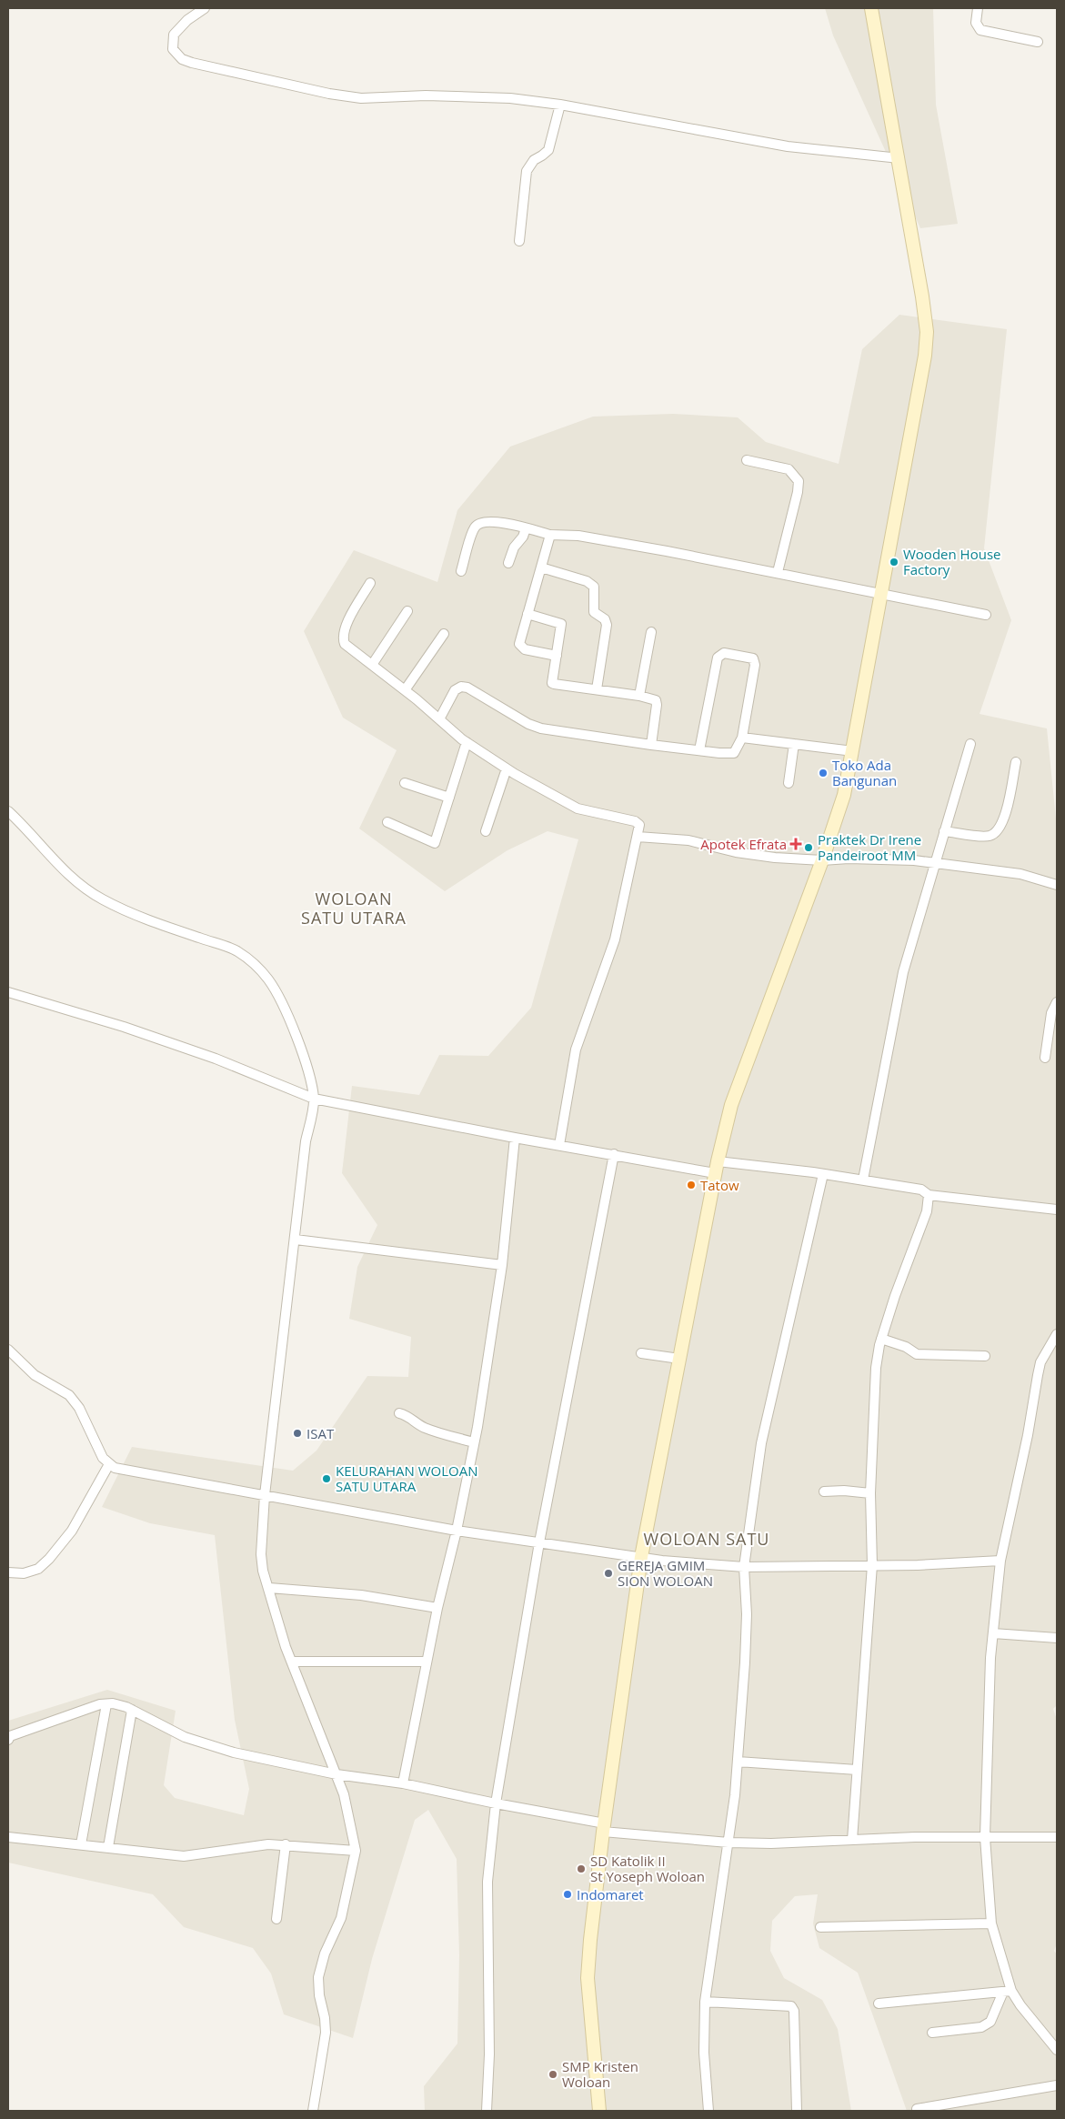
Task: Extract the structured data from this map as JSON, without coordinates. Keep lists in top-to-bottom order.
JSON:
{
  "districts": ["WOLOAN SATU UTARA", "WOLOAN SATU"],
  "places": {
    "other": [
      "Wooden House Factory",
      "Toko Ada Bangunan",
      "Praktek Dr Irene Pandeiroot MM",
      "Tatow",
      "ISAT",
      "KELURAHAN WOLOAN SATU UTARA",
      "GEREJA GMIM SION WOLOAN",
      "SD Katolik II St Yoseph Woloan",
      "Indomaret",
      "SMP Kristen Woloan"
    ],
    "health": ["Apotek Efrata"]
  }
}
